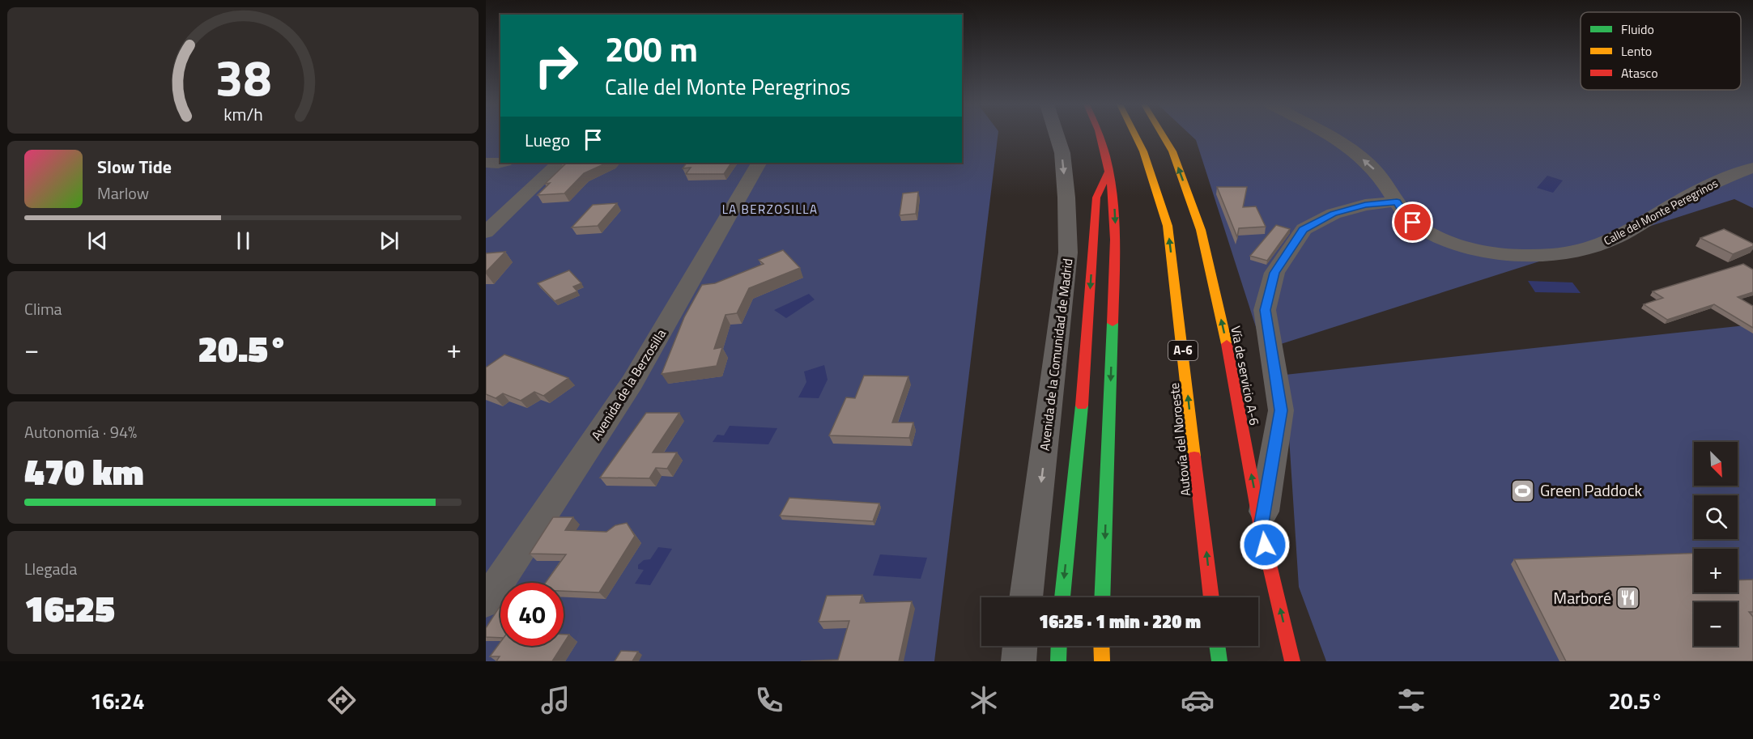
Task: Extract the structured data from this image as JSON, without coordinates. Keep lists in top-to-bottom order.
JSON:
{
  "streets": {
    "main road": ["A-6", "Vía de servicio A-6", "Autovía del Noroeste"],
    "street": ["Calle del Monte Peregrinos", "Avenida de la Comunidad de Madrid", "Avenida de la Berzosilla"]
  },
  "one_way": ["Avenida de la Comunidad de Madrid"],
  "districts": ["LA BERZOSILLA"],
  "places": {
    "sports": ["Green Paddock"],
    "restaurant": ["Marboré"]
  },
  "legend": ["Fluido", "Lento", "Atasco"],
  "north": "bottom right",
  "page": {
    "turn": ["200 m", "Calle del Monte Peregrinos"],
    "then": "Luego",
    "song": ["Slow Tide", "Marlow"],
    "tile": [
      "Clima",
      ["Autonomía · 94%", "470 km"],
      ["Llegada", "16:25"]
    ],
    "heat": ["−", "20.5°", "+"],
    "map_buttons": ["+", "−"],
    "limit": "40",
    "trip": "16:25 · 1 min · 220 m",
    "tabs": ["16:24", "20.5°"],
    "gauge": ["38", "km/h"]
  }
}
